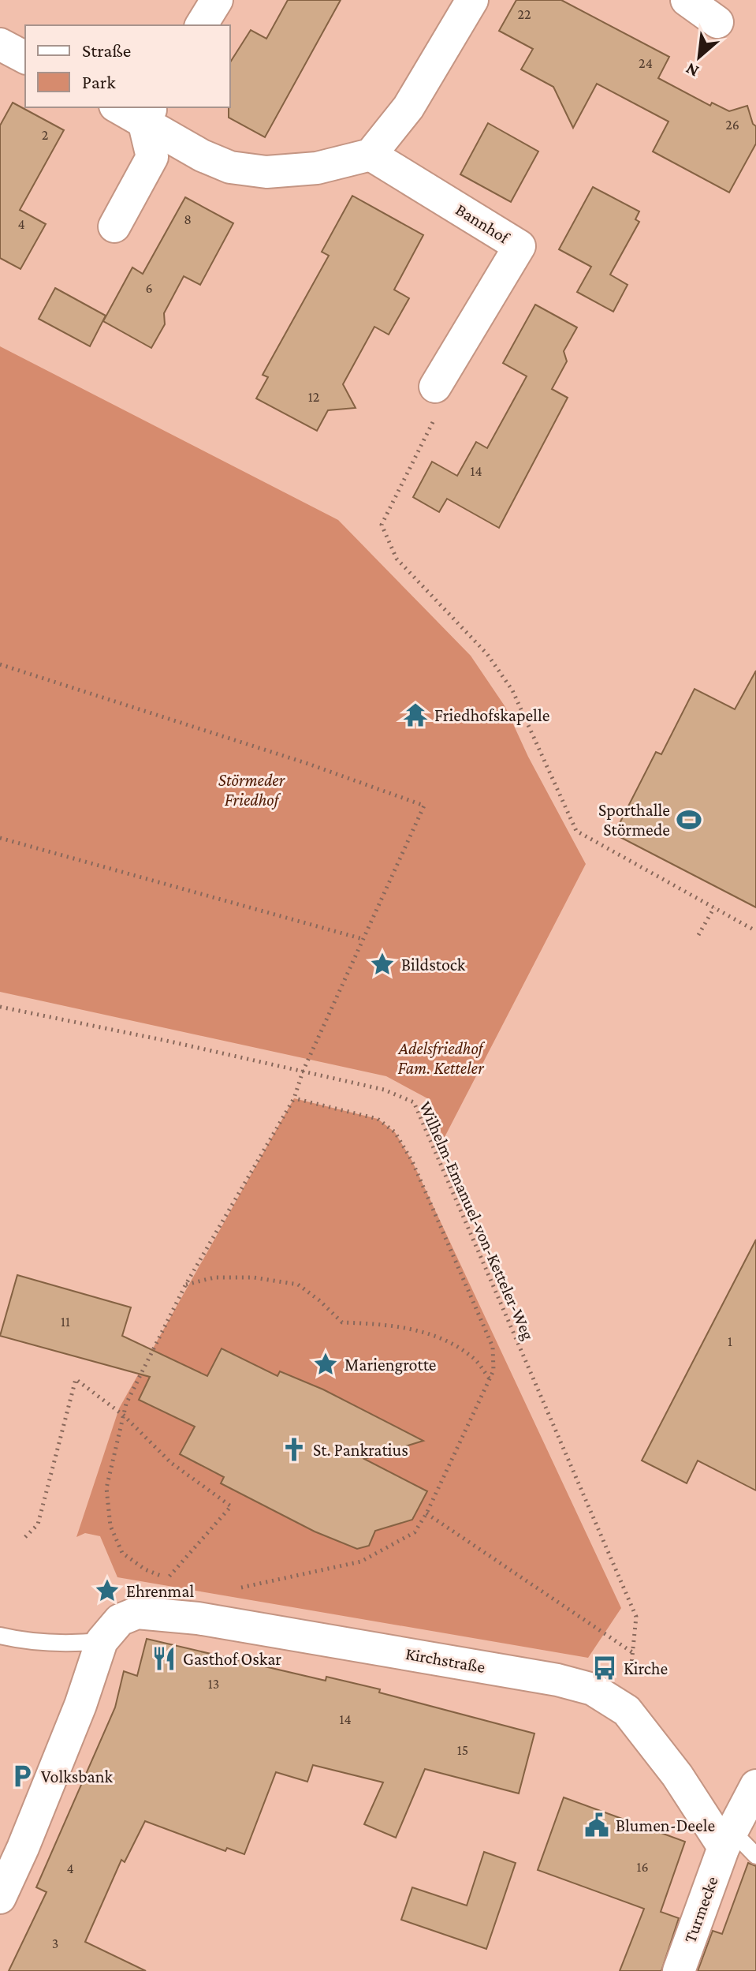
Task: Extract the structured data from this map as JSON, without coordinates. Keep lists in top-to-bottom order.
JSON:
{
  "streets": {
    "street": ["Bannhof", "Kirchstraße", "Turmecke"],
    "path": ["Wilhelm-Emanuel-von-Ketteler-Weg"]
  },
  "crossings": [
    ["Wilhelm-Emanuel-von-Ketteler-Weg", "Kirchstraße"],
    ["Kirchstraße", "Turmecke"]
  ],
  "parks": ["Störmeder Friedhof", "Adelsfriedhof Fam. Ketteler"],
  "places": {
    "temple": ["Friedhofskapelle"],
    "sports": ["Sporthalle Störmede"],
    "place": ["Bildstock", "Mariengrotte", "Ehrenmal"],
    "church": ["St. Pankratius"],
    "restaurant": ["Gasthof Oskar"],
    "bus stop": ["Kirche"],
    "parking": ["Volksbank"],
    "public building": ["Blumen-Deele"]
  },
  "house_numbers": [
    "22",
    "24",
    "26",
    "2",
    "8",
    "4",
    "6",
    "12",
    "14",
    "11",
    "1",
    "13",
    "14",
    "15",
    "16",
    "4",
    "3"
  ],
  "legend": ["Straße", "Park"],
  "north": "bottom left"
}
